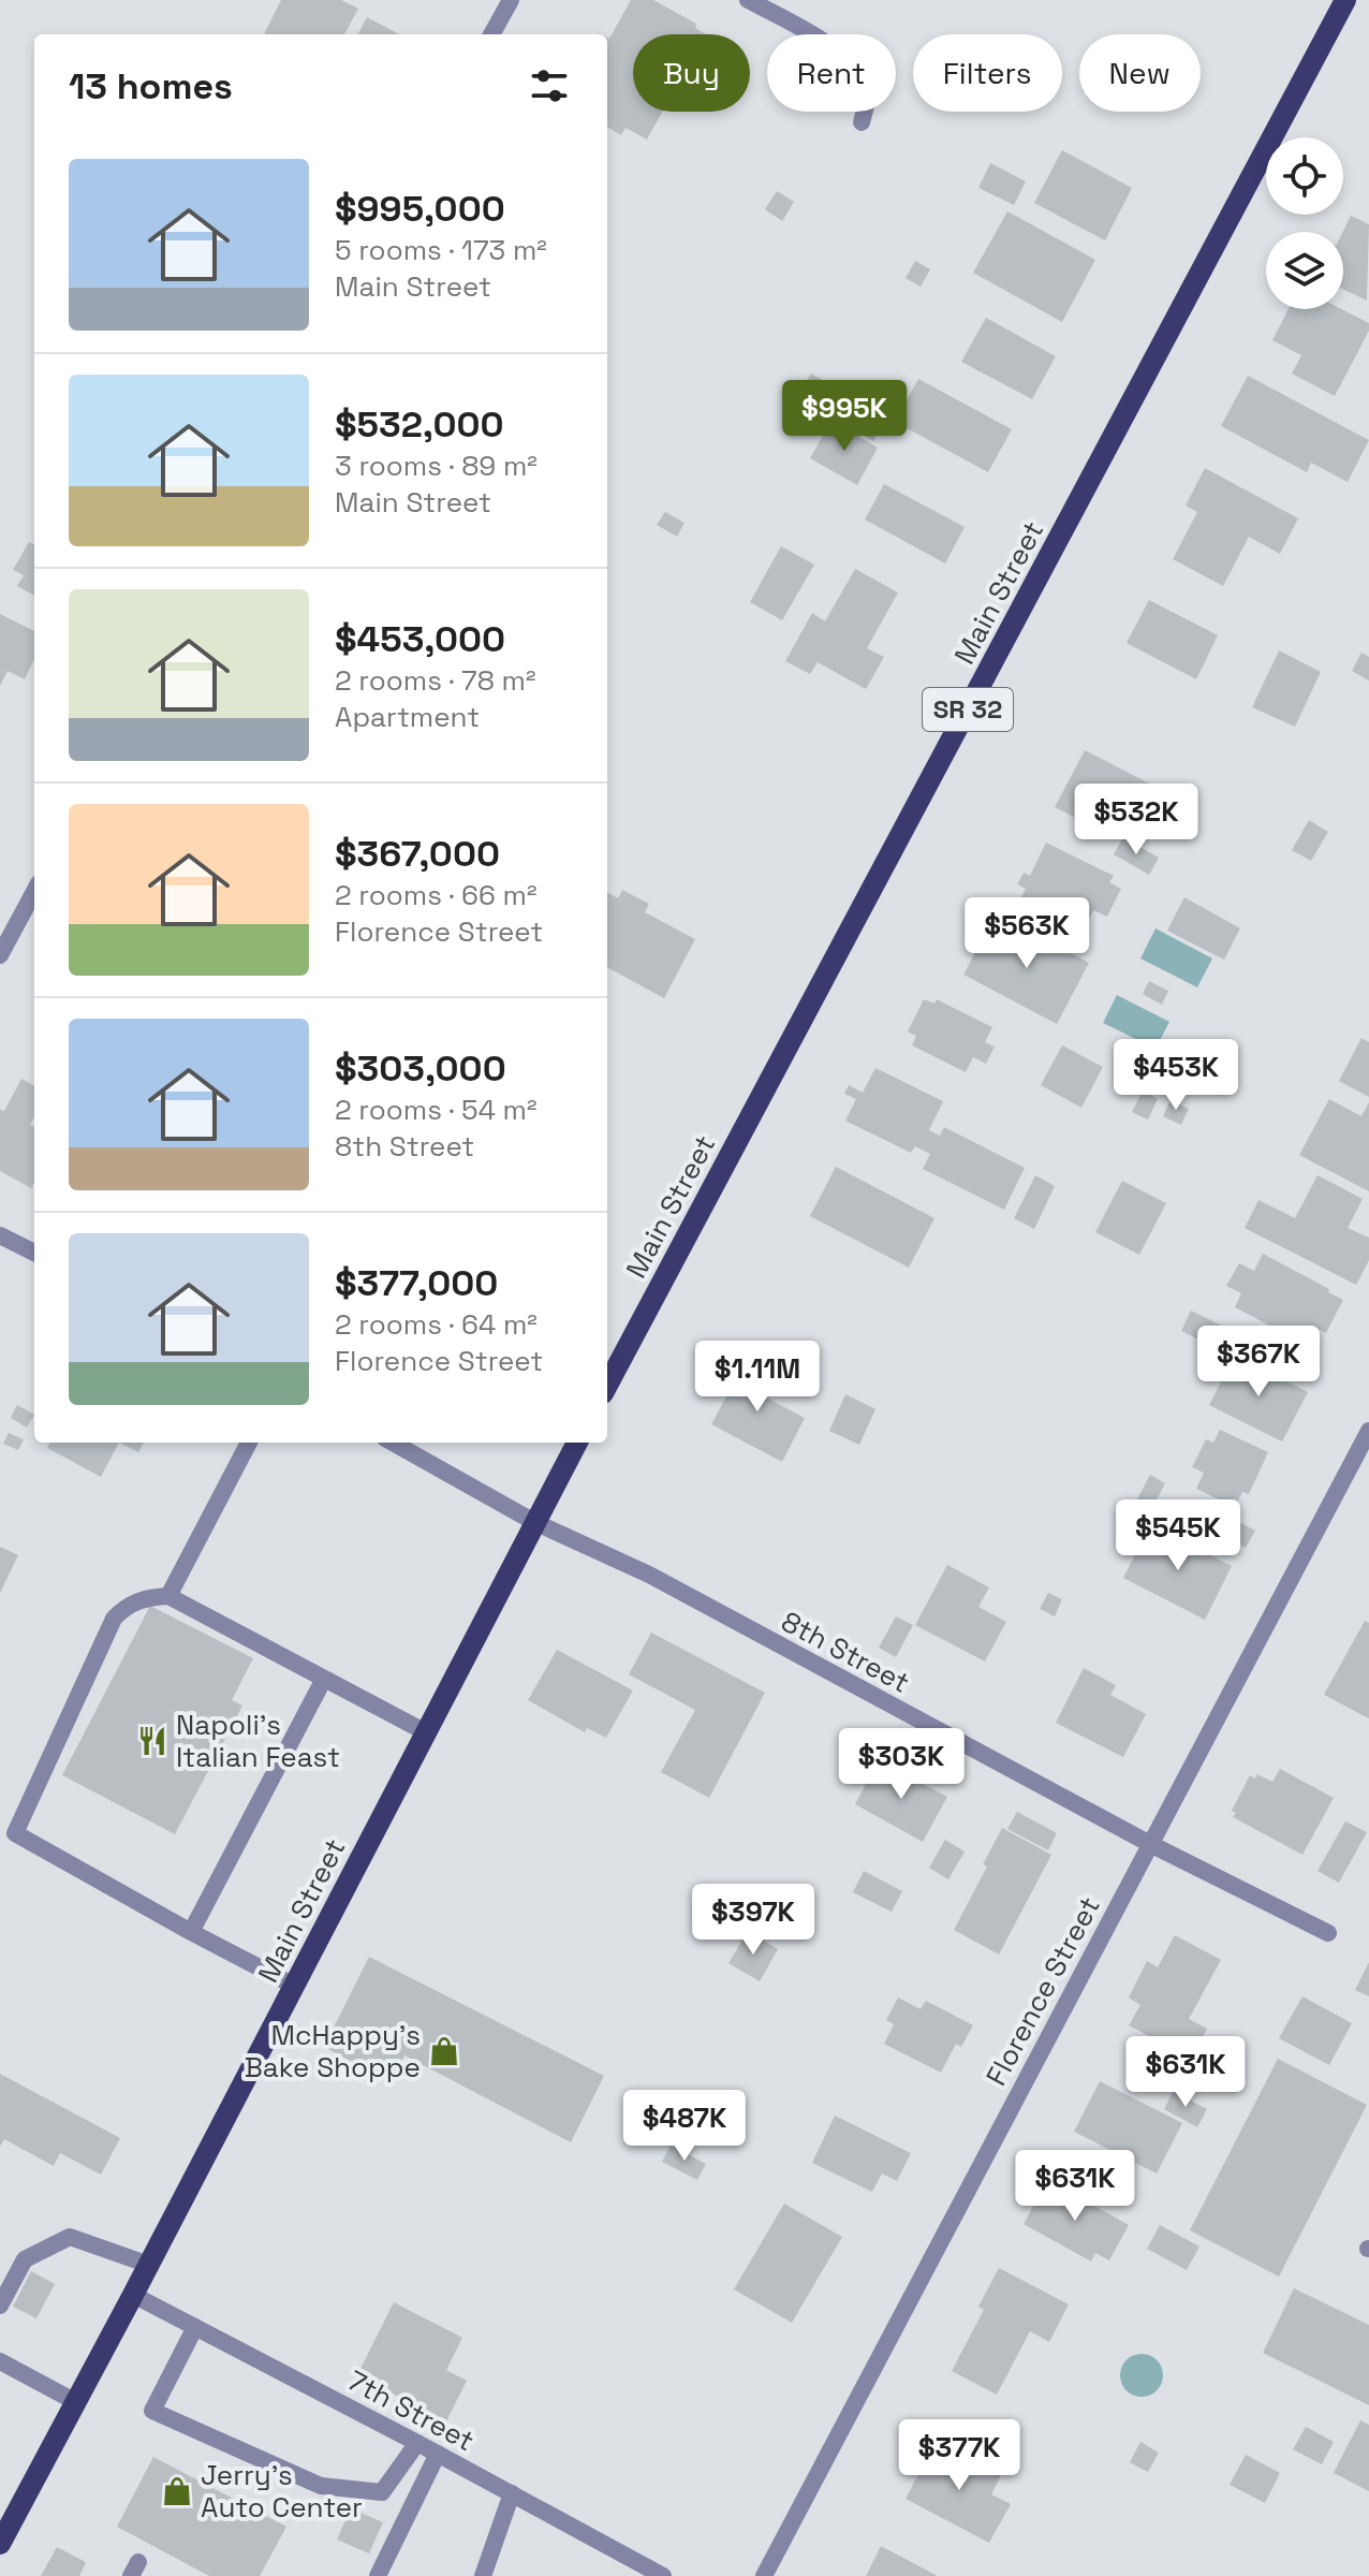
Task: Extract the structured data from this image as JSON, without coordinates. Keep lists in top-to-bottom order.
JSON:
{
  "streets": {
    "main road": ["Main Street", "SR 32"],
    "street": ["8th Street", "Florence Street", "7th Street"]
  },
  "crossings": [
    ["Main Street", "8th Street"],
    ["Main Street", "7th Street"],
    ["8th Street", "Florence Street"]
  ],
  "places": {
    "restaurant": ["Napoli’s Italian Feast"],
    "shop": ["McHappy’s Bake Shoppe", "Jerry’s Auto Center"]
  },
  "page": {
    "chip": [
      "Buy",
      "Rent",
      "Filters",
      "New"
    ],
    "heading": "13 homes",
    "list": [
      {
        "name": "$995,000",
        "note": "5 rooms · 173 m² · Main Street"
      },
      {
        "name": "$532,000",
        "note": "3 rooms · 89 m² · Main Street"
      },
      {
        "name": "$453,000",
        "note": "2 rooms · 78 m² · Apartment"
      },
      {
        "name": "$367,000",
        "note": "2 rooms · 66 m² · Florence Street"
      },
      {
        "name": "$303,000",
        "note": "2 rooms · 54 m² · 8th Street"
      },
      {
        "name": "$377,000",
        "note": "2 rooms · 64 m² · Florence Street"
      }
    ],
    "price": [
      "$995K",
      "$532K",
      "$563K",
      "$453K",
      "$367K",
      "$1.11M",
      "$545K",
      "$303K",
      "$397K",
      "$631K",
      "$487K",
      "$631K",
      "$377K"
    ]
  }
}
